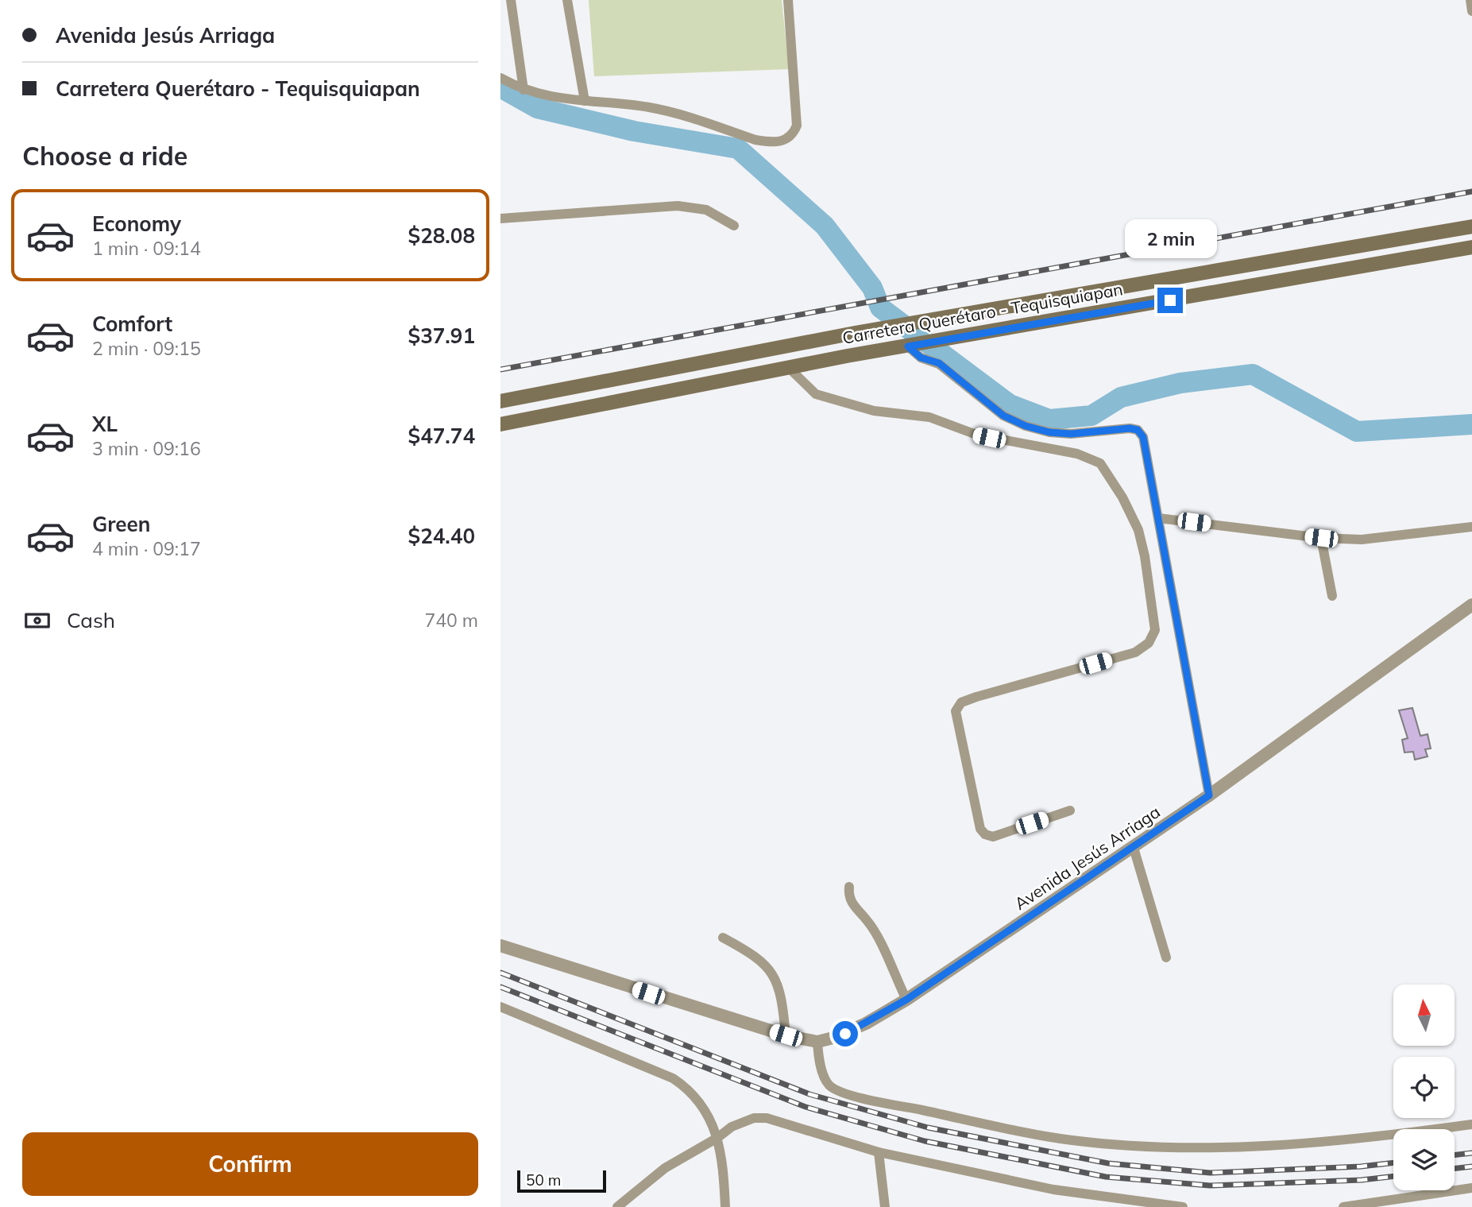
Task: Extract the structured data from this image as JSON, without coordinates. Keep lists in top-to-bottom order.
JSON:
{
  "streets": {
    "main road": ["Carretera Querétaro - Tequisquiapan"],
    "street": ["Avenida Jesús Arriaga"]
  },
  "scale_bar": "50 m",
  "north": "top",
  "page": {
    "banner": ["Avenida Jesús Arriaga", "Carretera Querétaro - Tequisquiapan"],
    "heading": "Choose a ride",
    "list": [
      {
        "name": "Economy",
        "note": "1 min · 09:14",
        "value": "$28.08"
      },
      {
        "name": "Comfort",
        "note": "2 min · 09:15",
        "value": "$37.91"
      },
      {
        "name": "XL",
        "note": "3 min · 09:16",
        "value": "$47.74"
      },
      {
        "name": "Green",
        "note": "4 min · 09:17",
        "value": "$24.40"
      }
    ],
    "bubble": "2 min",
    "pay": ["Cash", "740 m"],
    "buttons": "Confirm",
    "scale": "50 m"
  }
}
